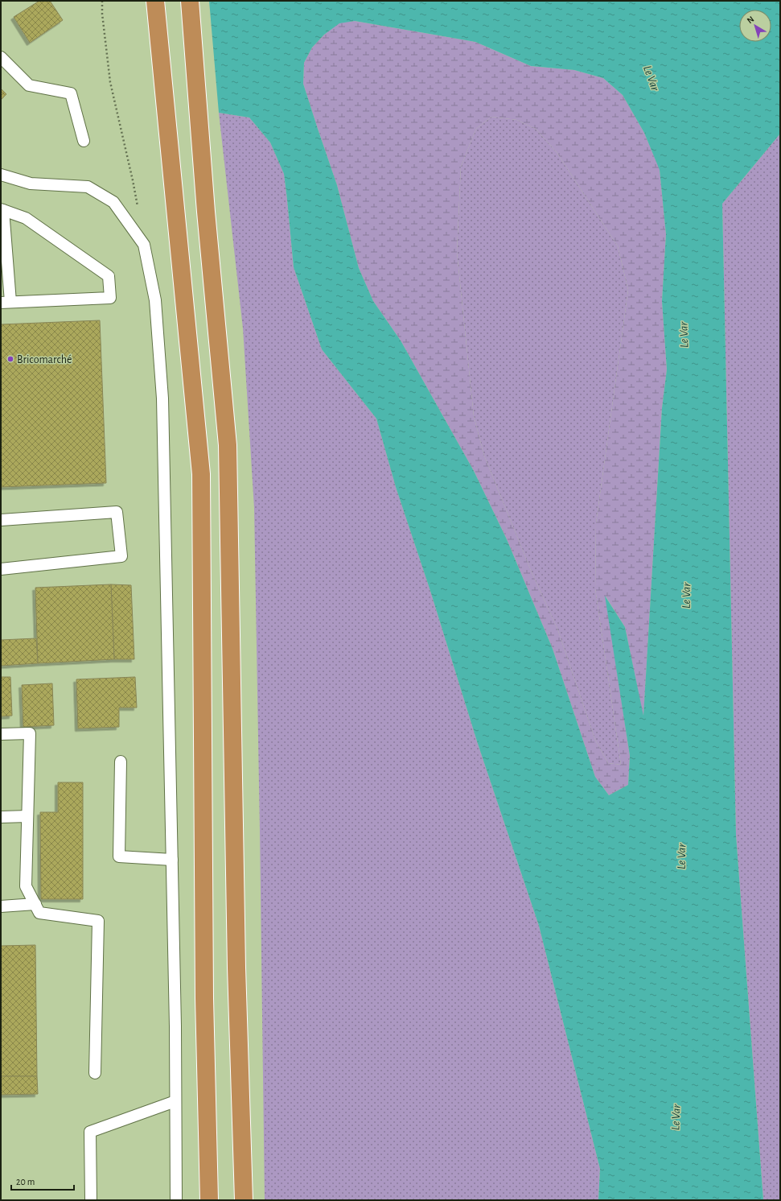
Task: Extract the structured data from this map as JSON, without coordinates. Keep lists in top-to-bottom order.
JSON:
{
  "water": ["Le Var"],
  "places": ["Bricomarché"],
  "scale_bar": "20 m",
  "north": "top left"
}
